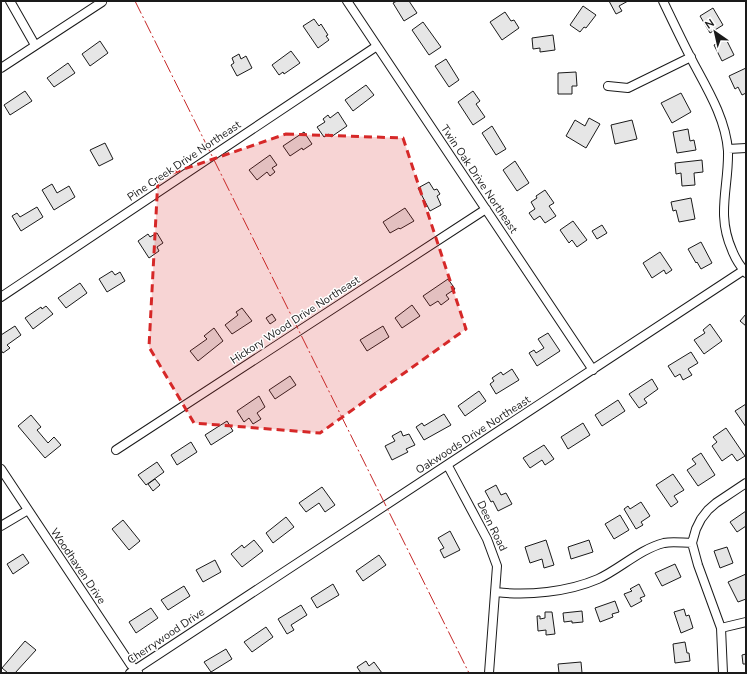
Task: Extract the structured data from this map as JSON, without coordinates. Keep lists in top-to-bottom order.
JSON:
{
  "streets": {
    "street": [
      "Pine Creek Drive Northeast",
      "Twin Oak Drive Northeast",
      "Hickory Wood Drive Northeast",
      "Oakwoods Drive Northeast",
      "Deen Road",
      "Woodhaven Drive",
      "Cherrywood Drive"
    ]
  },
  "crossings": [
    ["Pine Creek Drive Northeast", "Twin Oak Drive Northeast"],
    ["Twin Oak Drive Northeast", "Hickory Wood Drive Northeast"],
    ["Twin Oak Drive Northeast", "Oakwoods Drive Northeast"],
    ["Oakwoods Drive Northeast", "Deen Road"],
    ["Oakwoods Drive Northeast", "Cherrywood Drive"],
    ["Woodhaven Drive", "Cherrywood Drive"]
  ],
  "north": "top left"
}
